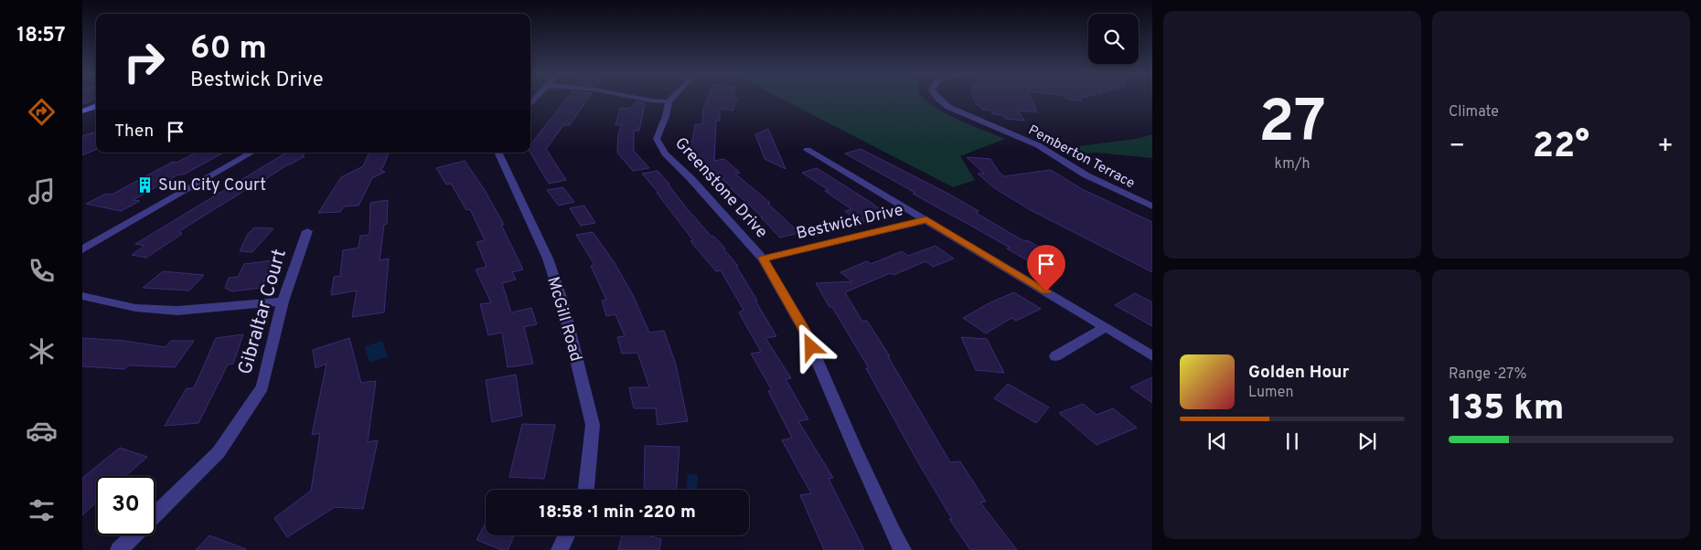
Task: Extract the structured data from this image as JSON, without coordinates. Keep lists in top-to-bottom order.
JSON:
{
  "streets": {
    "street": [
      "Pemberton Terrace",
      "Greenstone Drive",
      "Bestwick Drive",
      "Gibraltar Court",
      "McGill Road"
    ]
  },
  "crossings": [
    ["Greenstone Drive", "Bestwick Drive"]
  ],
  "places": {
    "building": ["Sun City Court"]
  },
  "page": {
    "tabs": "18:57",
    "tile": [
      ["27", "km/h"],
      "Climate",
      ["Range · 27%", "135 km"]
    ],
    "turn": ["60 m", "Bestwick Drive"],
    "then": "Then",
    "heat": ["−", "22°", "+"],
    "song": ["Golden Hour", "Lumen"],
    "limit": "30",
    "trip": "18:58 · 1 min · 220 m"
  }
}
